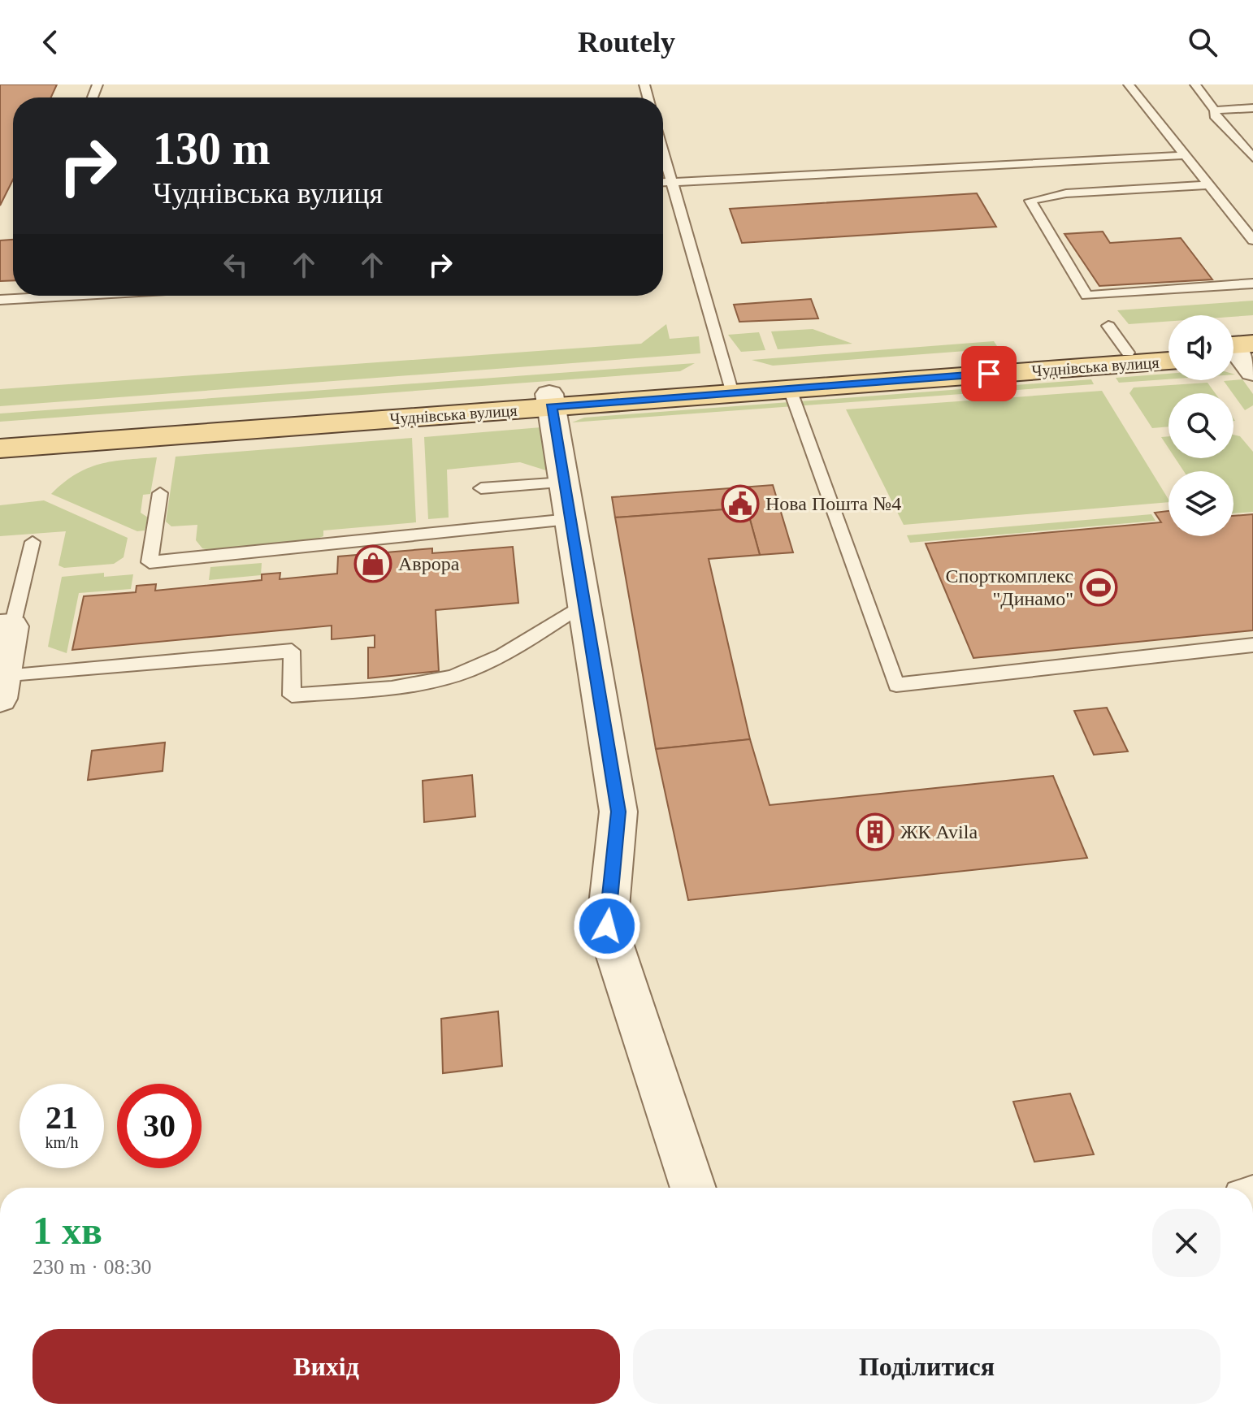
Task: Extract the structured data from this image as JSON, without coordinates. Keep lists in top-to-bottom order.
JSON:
{
  "streets": {
    "main road": ["Чуднівська вулиця"]
  },
  "places": {
    "public building": ["Нова Пошта №4"],
    "shop": ["Аврора"],
    "sports": ["Спорткомплекс \"Динамо\""],
    "building": ["ЖК Avila"]
  },
  "page": {
    "header": "Routely",
    "turn": ["130 m", "Чуднівська вулиця"],
    "speed": "21 km/h",
    "limit": "30",
    "heading": ["1 хв", "230 m · 08:30"],
    "buttons": ["Вихід", "Поділитися"]
  }
}
